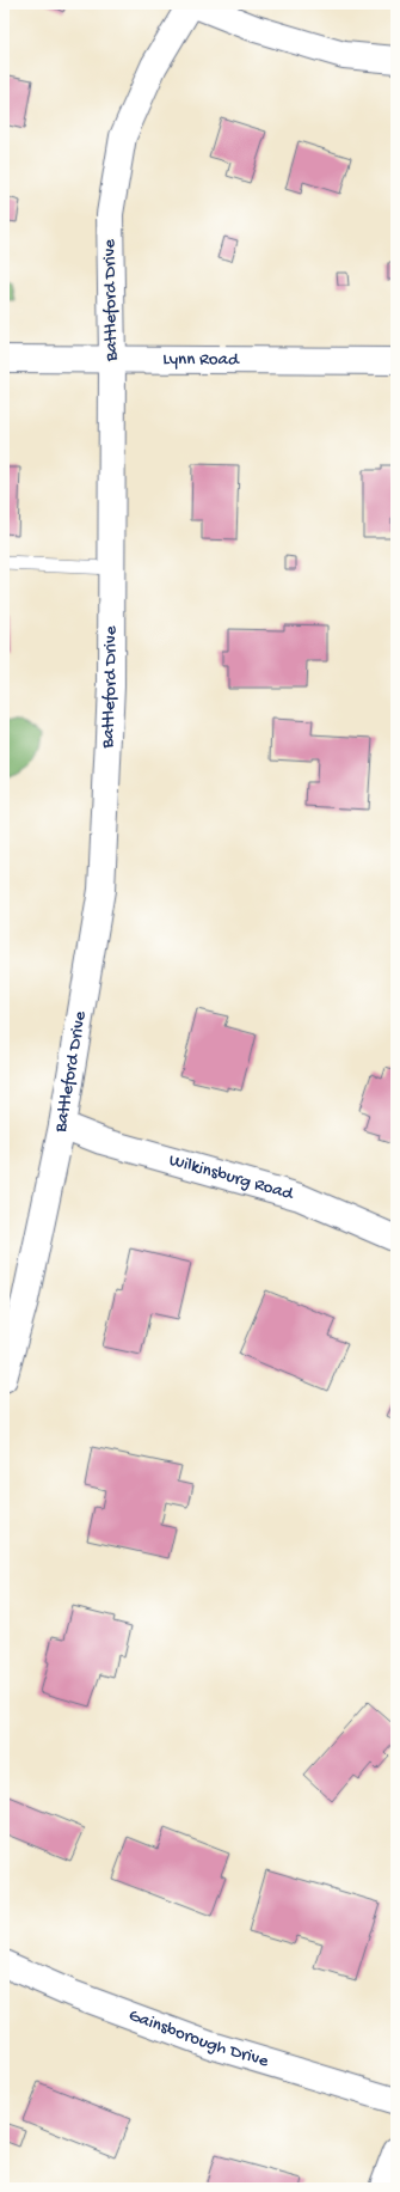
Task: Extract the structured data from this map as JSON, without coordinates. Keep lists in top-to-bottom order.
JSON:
{
  "streets": {
    "street": [
      "Battleford Drive",
      "Lynn Road",
      "Wilkinsburg Road",
      "Gainsborough Drive"
    ]
  },
  "crossings": [
    ["Battleford Drive", "Lynn Road"],
    ["Battleford Drive", "Wilkinsburg Road"]
  ]
}
